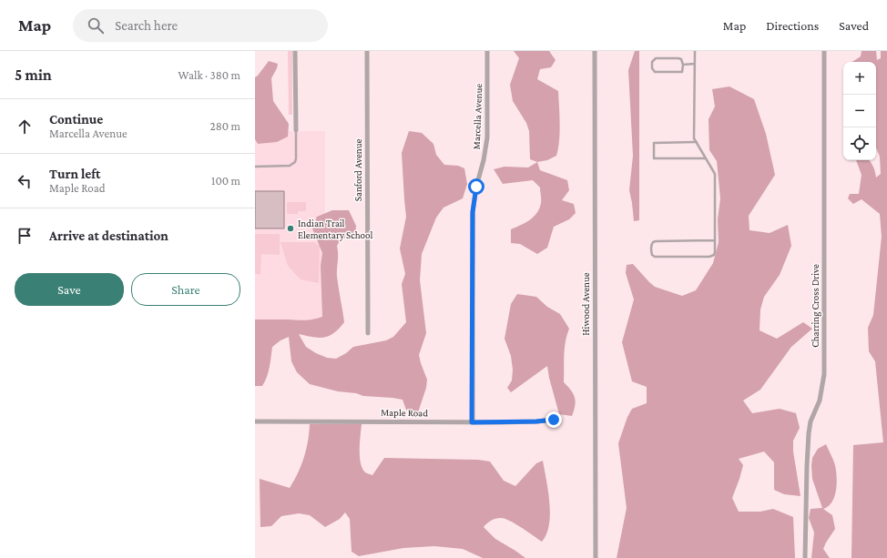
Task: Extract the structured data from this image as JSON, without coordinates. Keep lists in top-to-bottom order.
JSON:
{
  "streets": {
    "street": [
      "Marcella Avenue",
      "Sanford Avenue",
      "Hiwood Avenue",
      "Charring Cross Drive",
      "Maple Road"
    ]
  },
  "crossings": [
    ["Marcella Avenue", "Maple Road"]
  ],
  "places": ["Indian Trail Elementary School"],
  "page": {
    "header": "Map",
    "search": "Search here",
    "nav": ["Map", "Directions", "Saved"],
    "heading": ["5 min", "Walk · 380 m"],
    "map_buttons": ["+", "−"],
    "list": [
      ["Continue", "Marcella Avenue", "280 m"],
      ["Turn left", "Maple Road", "100 m"],
      "Arrive at destination"
    ],
    "buttons": ["Save", "Share"]
  }
}
